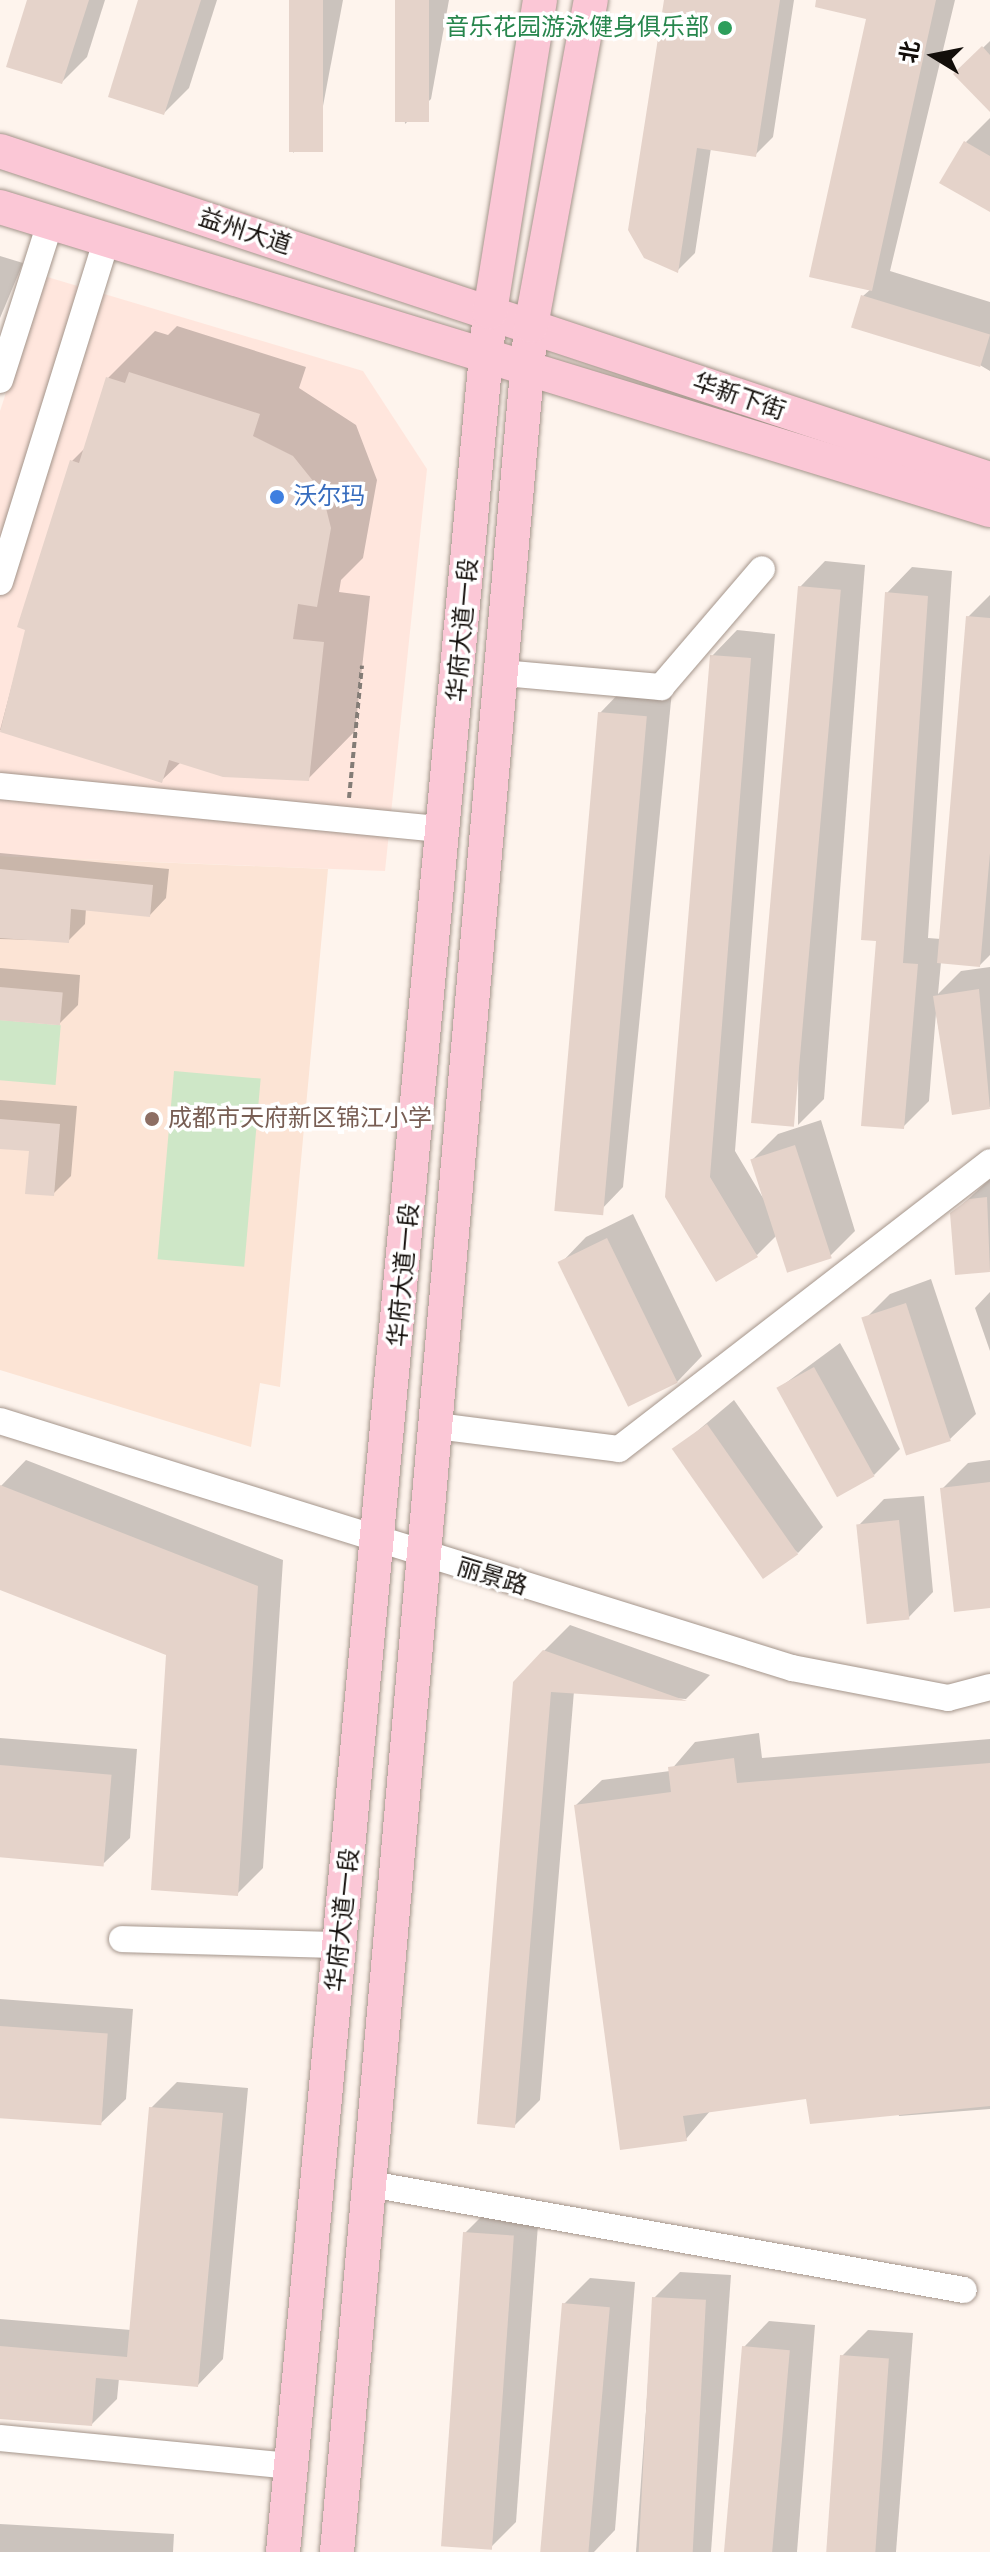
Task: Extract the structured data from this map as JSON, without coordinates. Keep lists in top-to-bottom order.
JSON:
{
  "streets": {
    "main road": ["益州大道", "华新下街", "华府大道一段"],
    "street": ["丽景路"]
  },
  "crossings": [
    ["益州大道", "华新下街"],
    ["益州大道", "华府大道一段"],
    ["华新下街", "华府大道一段"],
    ["华府大道一段", "丽景路"]
  ],
  "places": ["音乐花园游泳健身俱乐部", "沃尔玛", "成都市天府新区锦江小学"],
  "north": "left"
}
